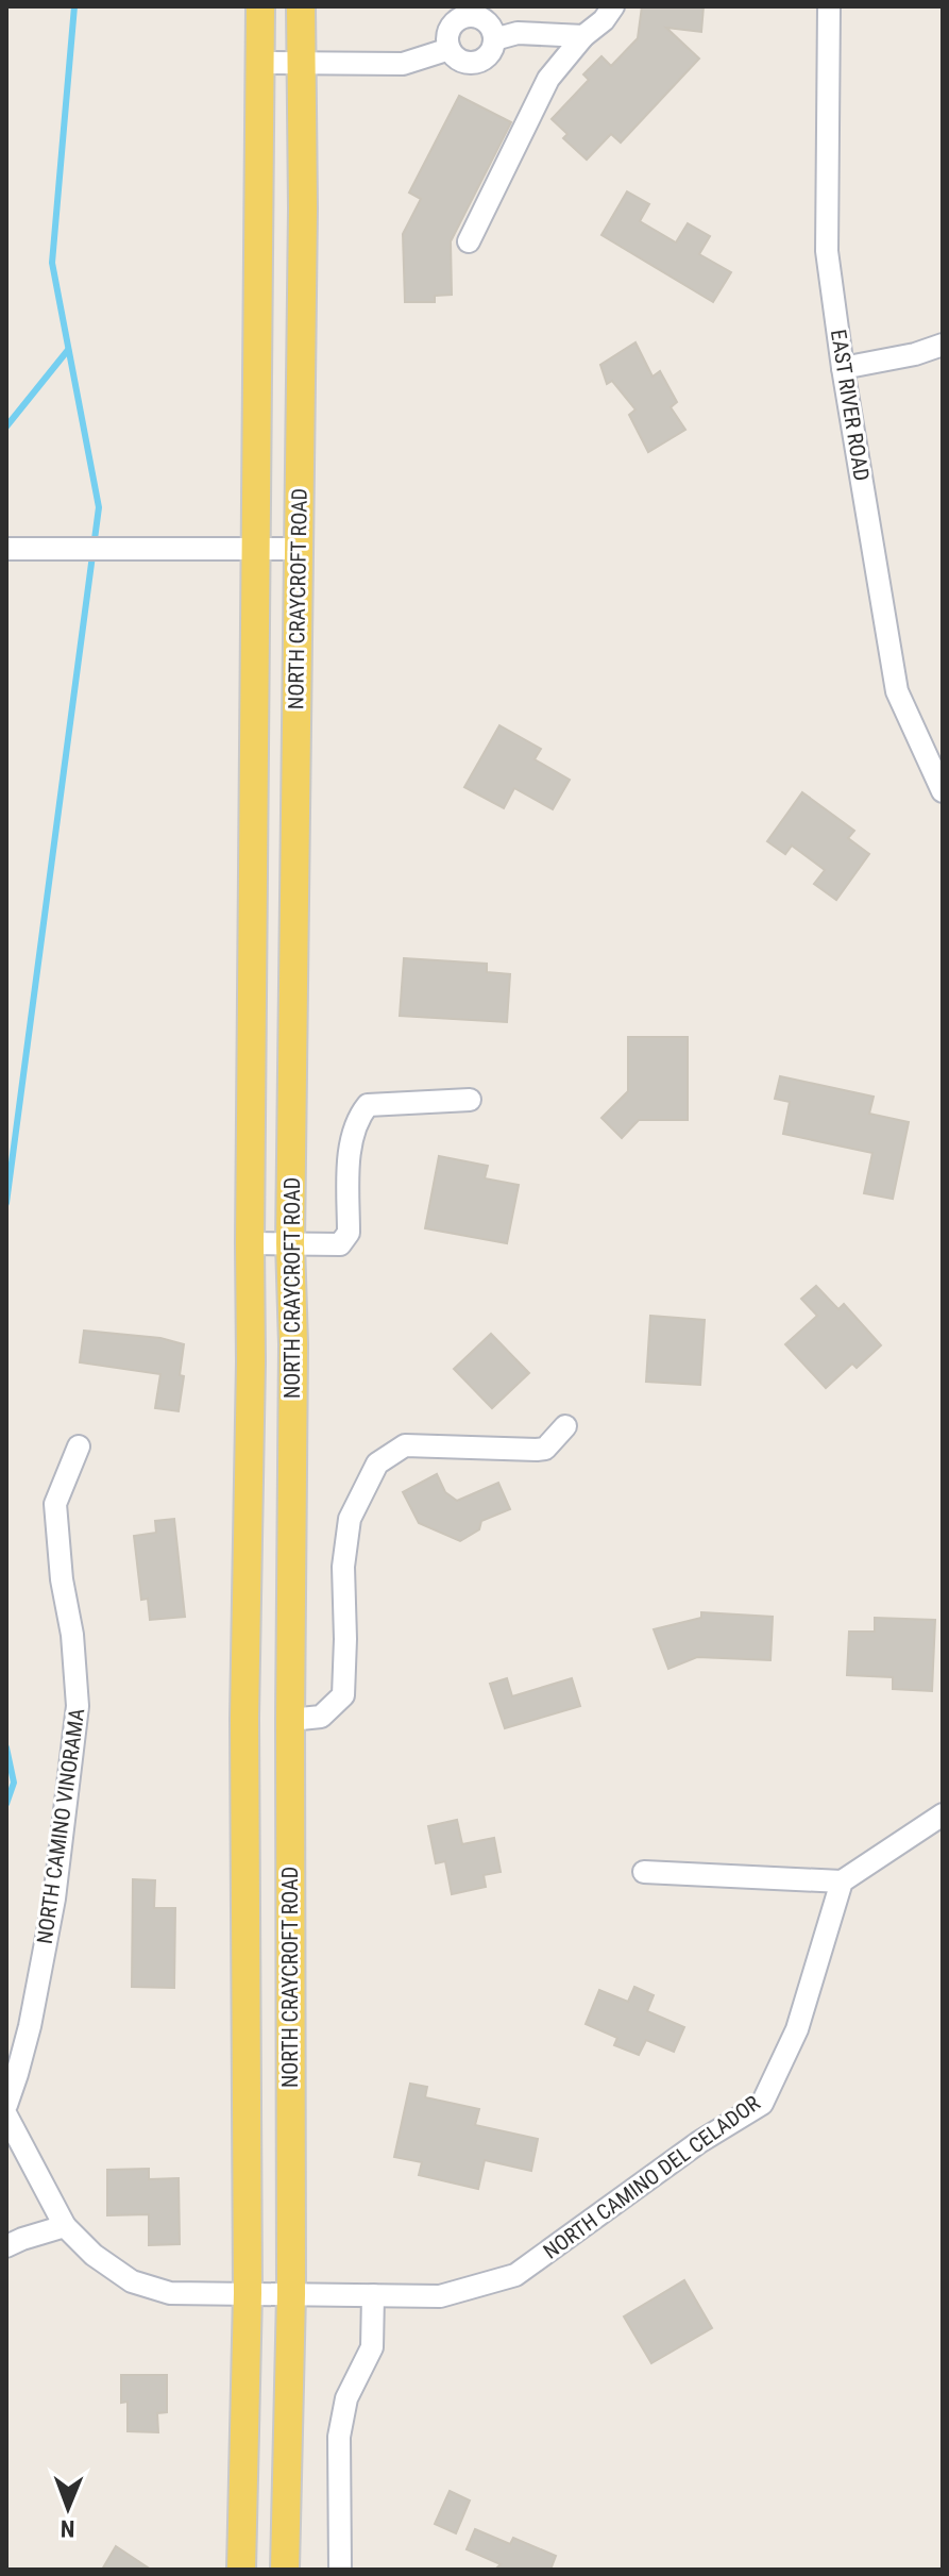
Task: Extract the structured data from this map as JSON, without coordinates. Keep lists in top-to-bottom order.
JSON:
{
  "streets": {
    "main road": ["NORTH CRAYCROFT ROAD"],
    "street": ["EAST RIVER ROAD", "NORTH CAMINO VINORAMA", "NORTH CAMINO DEL CELADOR"]
  },
  "crossings": [
    ["NORTH CRAYCROFT ROAD", "NORTH CAMINO DEL CELADOR"]
  ],
  "north": "bottom"
}
